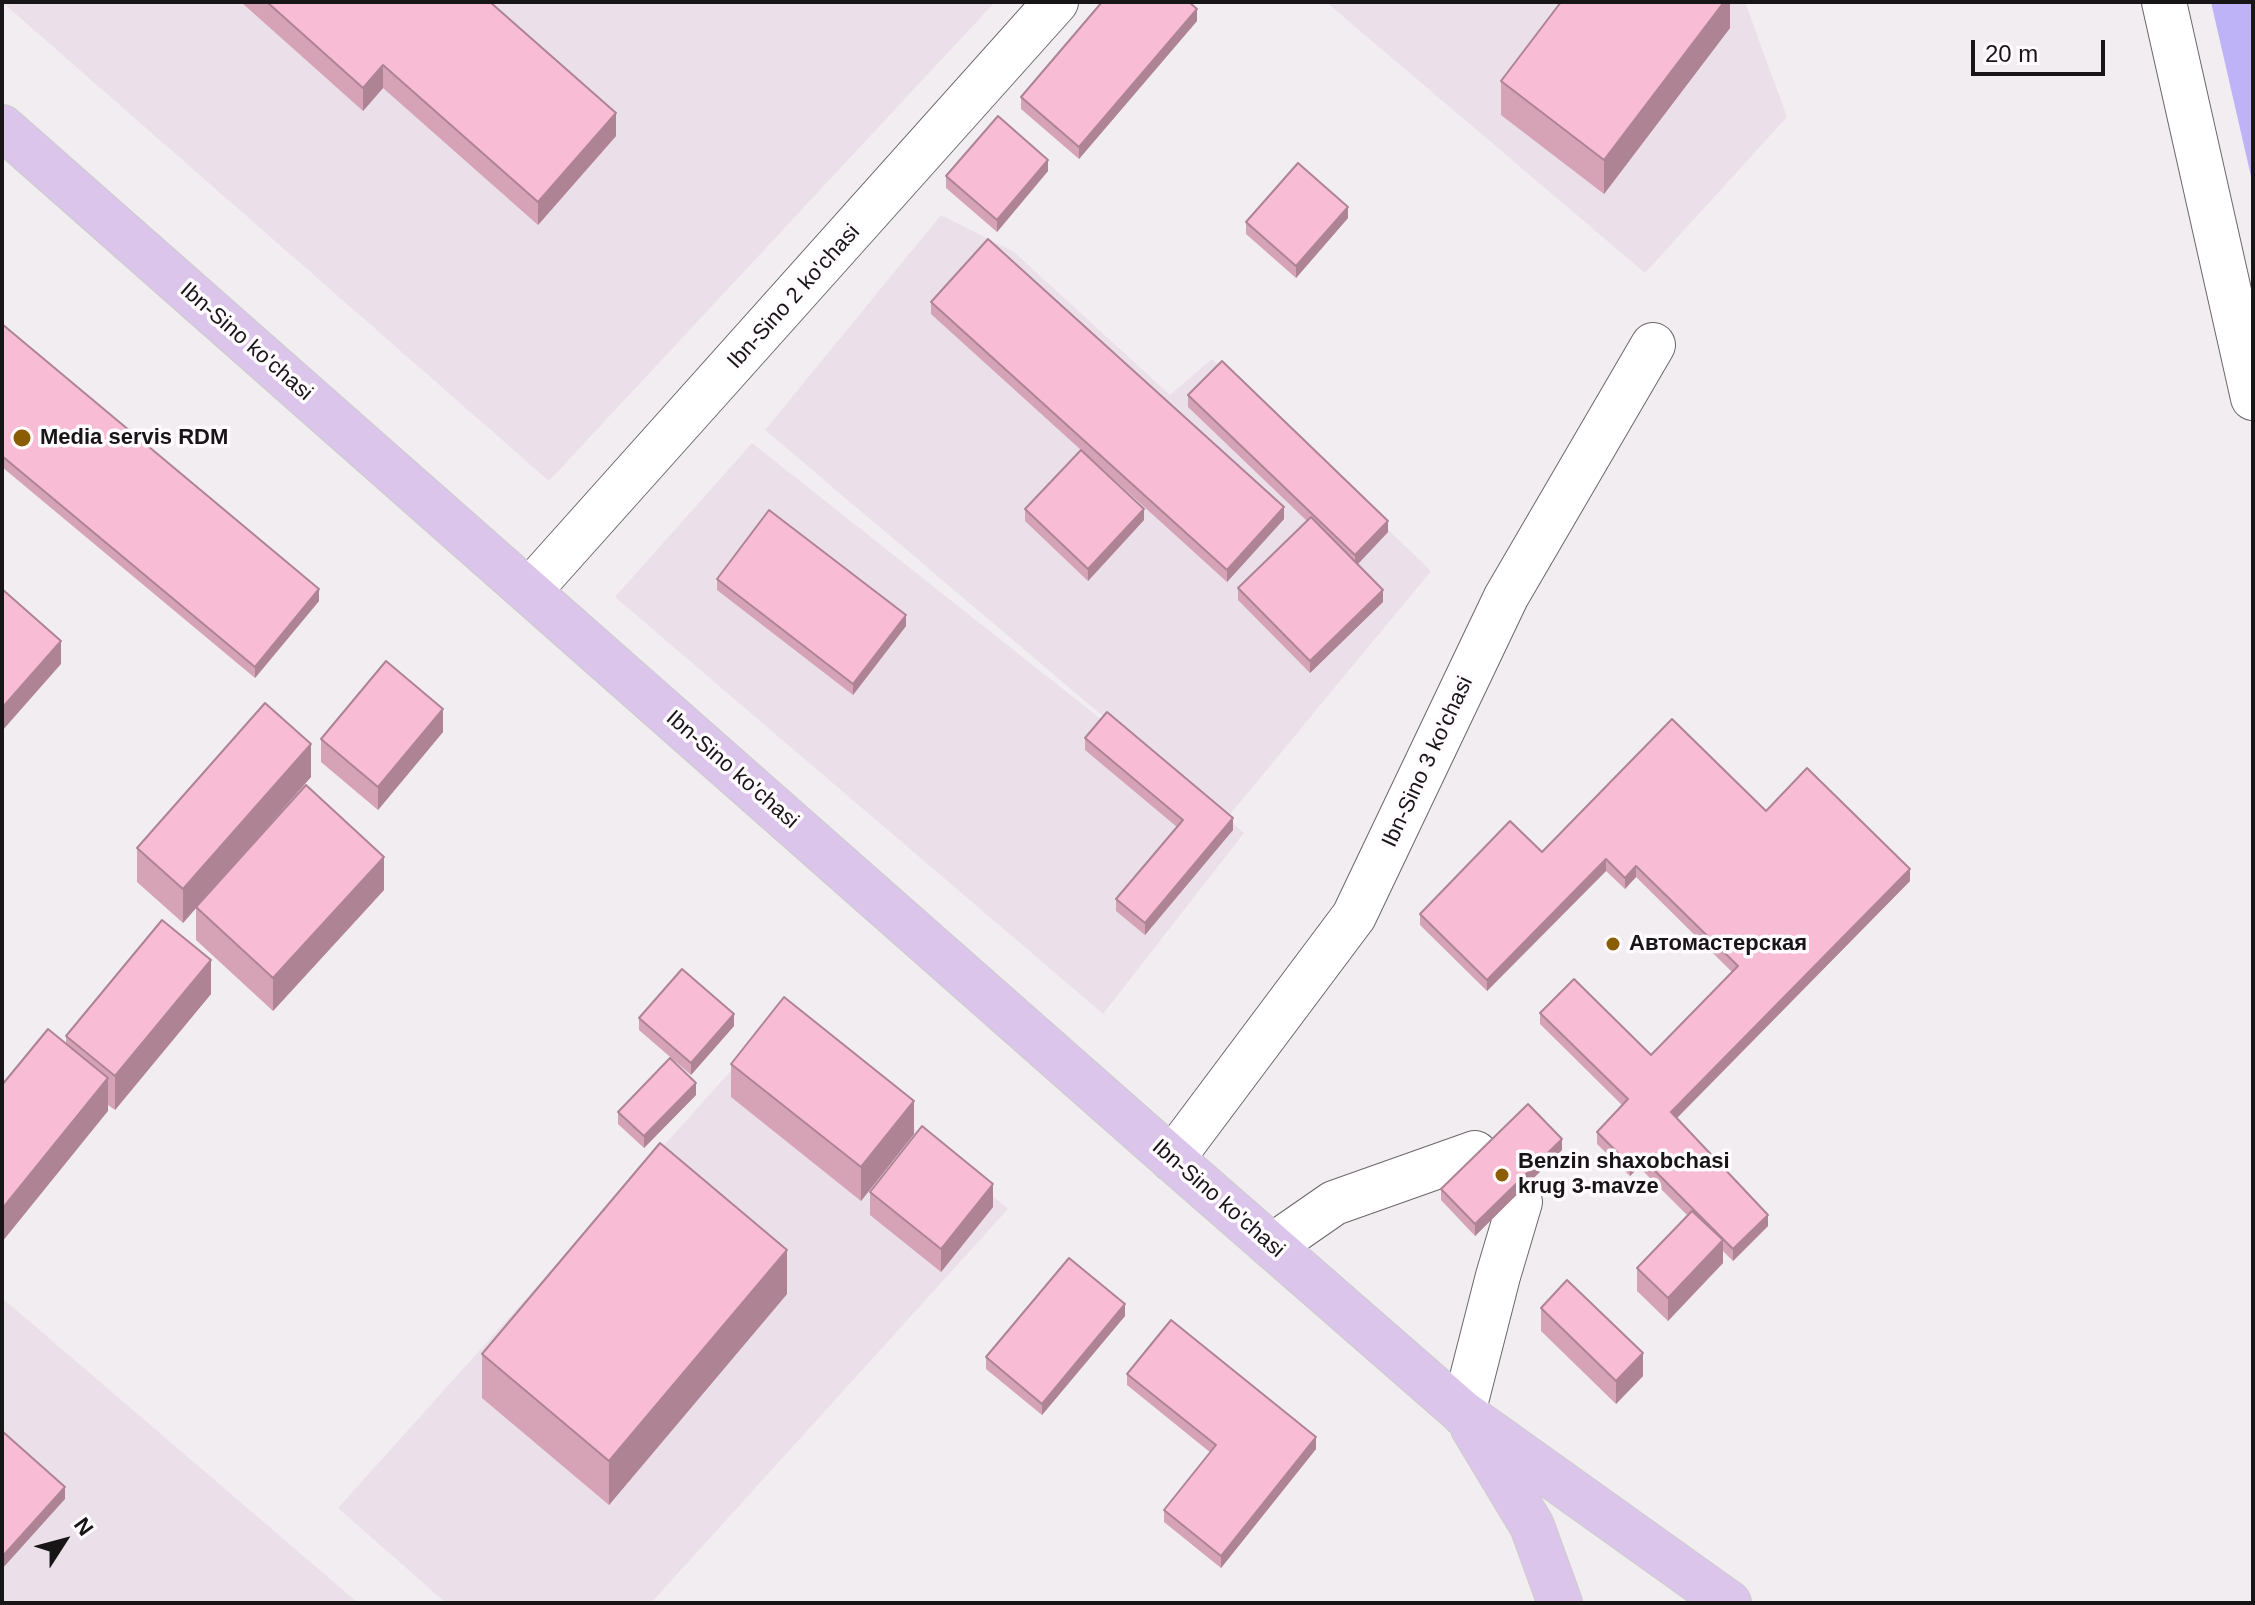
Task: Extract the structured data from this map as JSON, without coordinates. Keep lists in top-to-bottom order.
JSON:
{
  "streets": {
    "main road": ["Ibn-Sino ko'chasi"],
    "street": ["Ibn-Sino 2 ko'chasi", "Ibn-Sino 3 ko'chasi"]
  },
  "crossings": [
    ["Ibn-Sino 2 ko'chasi", "Ibn-Sino ko'chasi"],
    ["Ibn-Sino ko'chasi", "Ibn-Sino 3 ko'chasi"]
  ],
  "places": ["Media servis RDM", "Автомастерская", "Benzin shaxobchasi krug 3-mavze"],
  "scale_bar": "20 m",
  "north": "top right"
}
